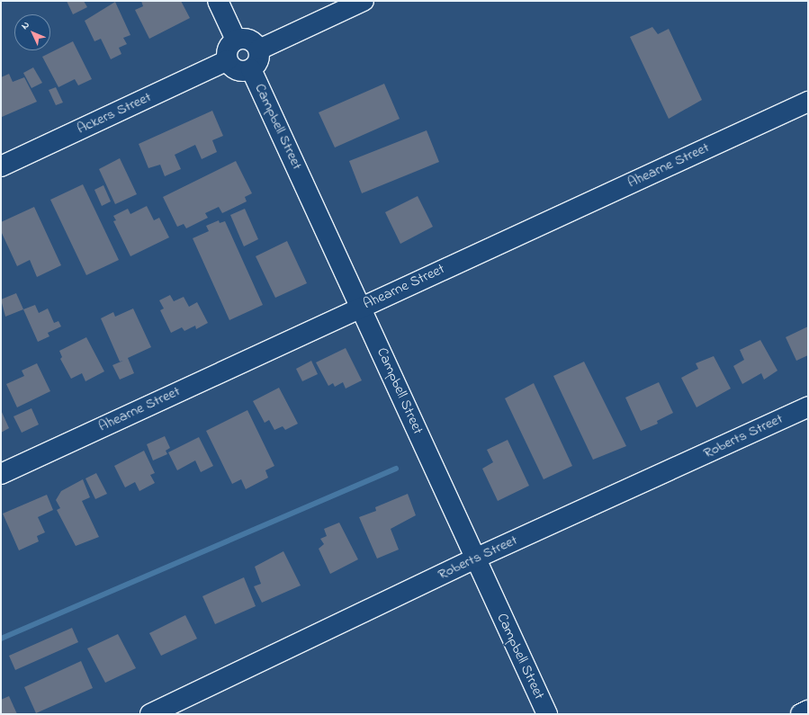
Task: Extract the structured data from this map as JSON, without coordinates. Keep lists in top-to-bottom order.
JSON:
{
  "streets": {
    "street": [
      "Ackers Street",
      "Campbell Street",
      "Ahearne Street",
      "Roberts Street"
    ]
  },
  "crossings": [
    ["Ackers Street", "Campbell Street"],
    ["Campbell Street", "Ahearne Street"],
    ["Campbell Street", "Roberts Street"]
  ],
  "north": "top left"
}
